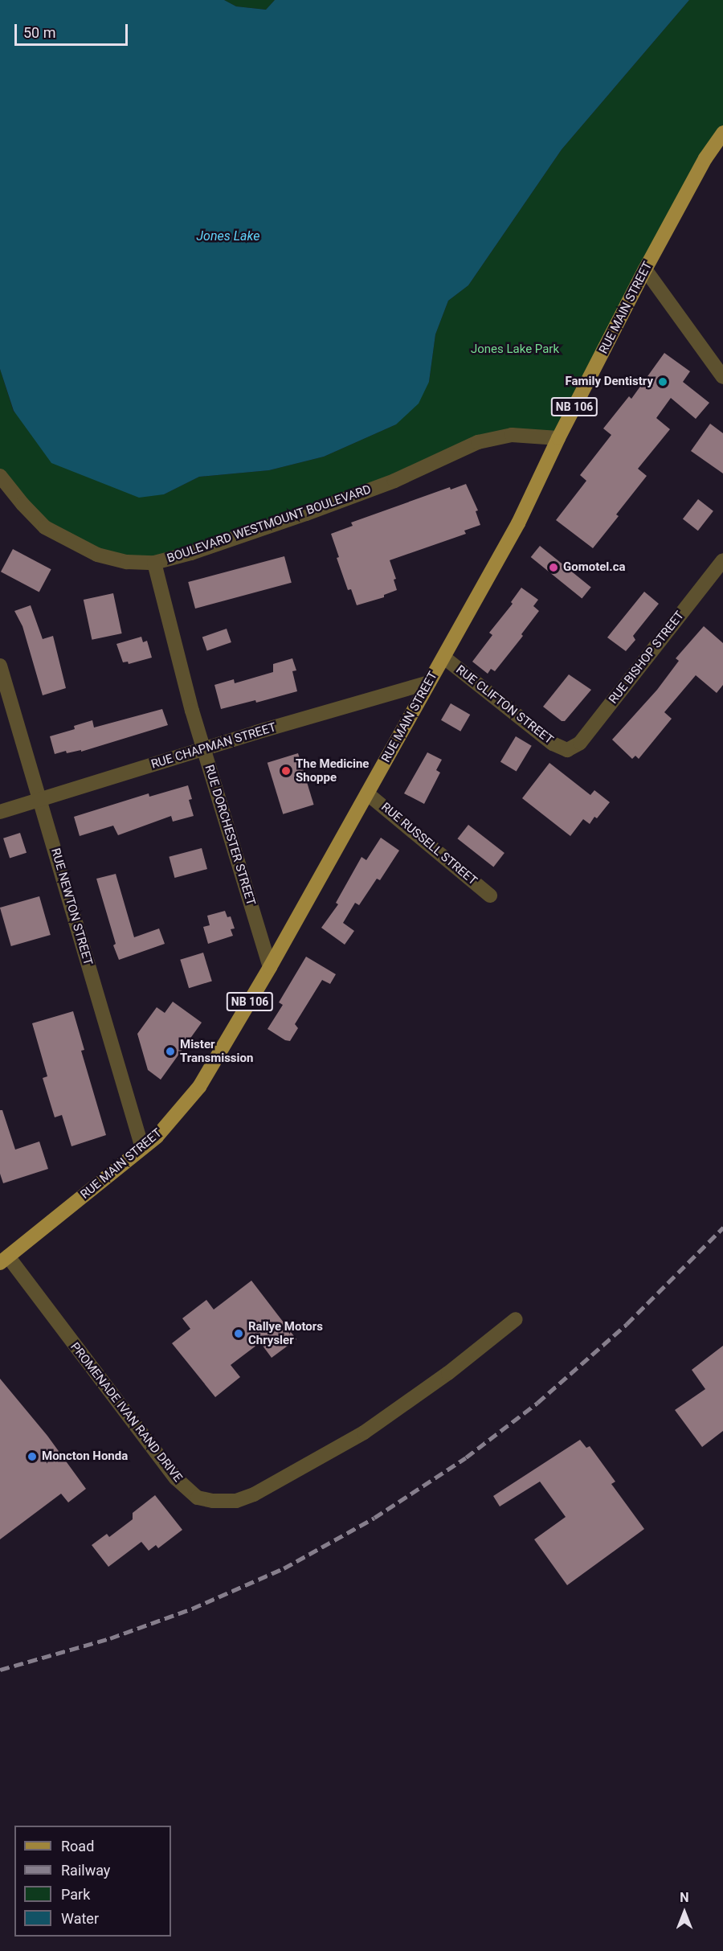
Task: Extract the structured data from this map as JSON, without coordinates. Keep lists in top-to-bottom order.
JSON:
{
  "streets": {
    "main road": ["RUE MAIN STREET", "NB 106"],
    "street": [
      "BOULEVARD WESTMOUNT BOULEVARD",
      "RUE BISHOP STREET",
      "RUE CLIFTON STREET",
      "RUE CHAPMAN STREET",
      "RUE DORCHESTER STREET",
      "RUE RUSSELL STREET",
      "RUE NEWTON STREET",
      "PROMENADE IVAN RAND DRIVE"
    ]
  },
  "crossings": [
    ["RUE MAIN STREET", "BOULEVARD WESTMOUNT BOULEVARD"],
    ["RUE MAIN STREET", "RUE CLIFTON STREET"],
    ["RUE MAIN STREET", "RUE CHAPMAN STREET"],
    ["RUE MAIN STREET", "RUE DORCHESTER STREET"],
    ["RUE MAIN STREET", "RUE RUSSELL STREET"],
    ["RUE MAIN STREET", "RUE NEWTON STREET"],
    ["RUE MAIN STREET", "PROMENADE IVAN RAND DRIVE"],
    ["BOULEVARD WESTMOUNT BOULEVARD", "RUE DORCHESTER STREET"],
    ["RUE BISHOP STREET", "RUE CLIFTON STREET"],
    ["RUE CHAPMAN STREET", "RUE DORCHESTER STREET"],
    ["RUE CHAPMAN STREET", "RUE NEWTON STREET"]
  ],
  "water": ["Jones Lake"],
  "parks": ["Jones Lake Park"],
  "places": [
    "Family Dentistry",
    "Gomotel.ca",
    "The Medicine Shoppe",
    "Mister Transmission",
    "Rallye Motors Chrysler",
    "Moncton Honda"
  ],
  "legend": [
    "Road",
    "Railway",
    "Park",
    "Water"
  ],
  "scale_bar": "50 m",
  "north": "top"
}
